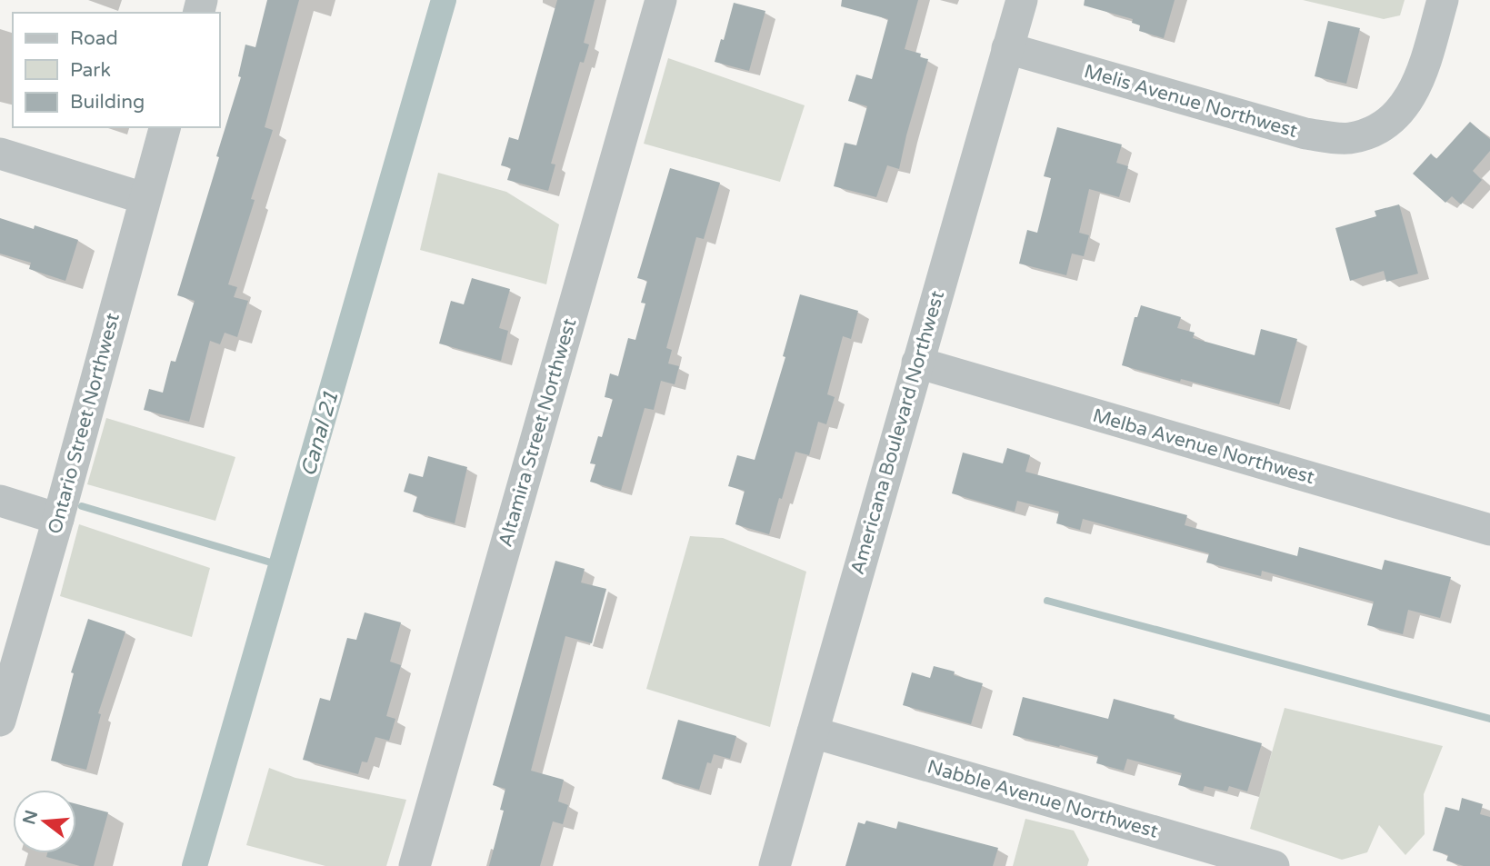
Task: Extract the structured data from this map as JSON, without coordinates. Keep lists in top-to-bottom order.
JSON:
{
  "streets": {
    "street": [
      "Melis Avenue Northwest",
      "Ontario Street Northwest",
      "Altamira Street Northwest",
      "Americana Boulevard Northwest",
      "Melba Avenue Northwest",
      "Nabble Avenue Northwest"
    ]
  },
  "crossings": [
    ["Melis Avenue Northwest", "Americana Boulevard Northwest"],
    ["Americana Boulevard Northwest", "Melba Avenue Northwest"],
    ["Americana Boulevard Northwest", "Nabble Avenue Northwest"]
  ],
  "water": ["Canal 21"],
  "legend": ["Road", "Park", "Building"],
  "north": "left"
}
